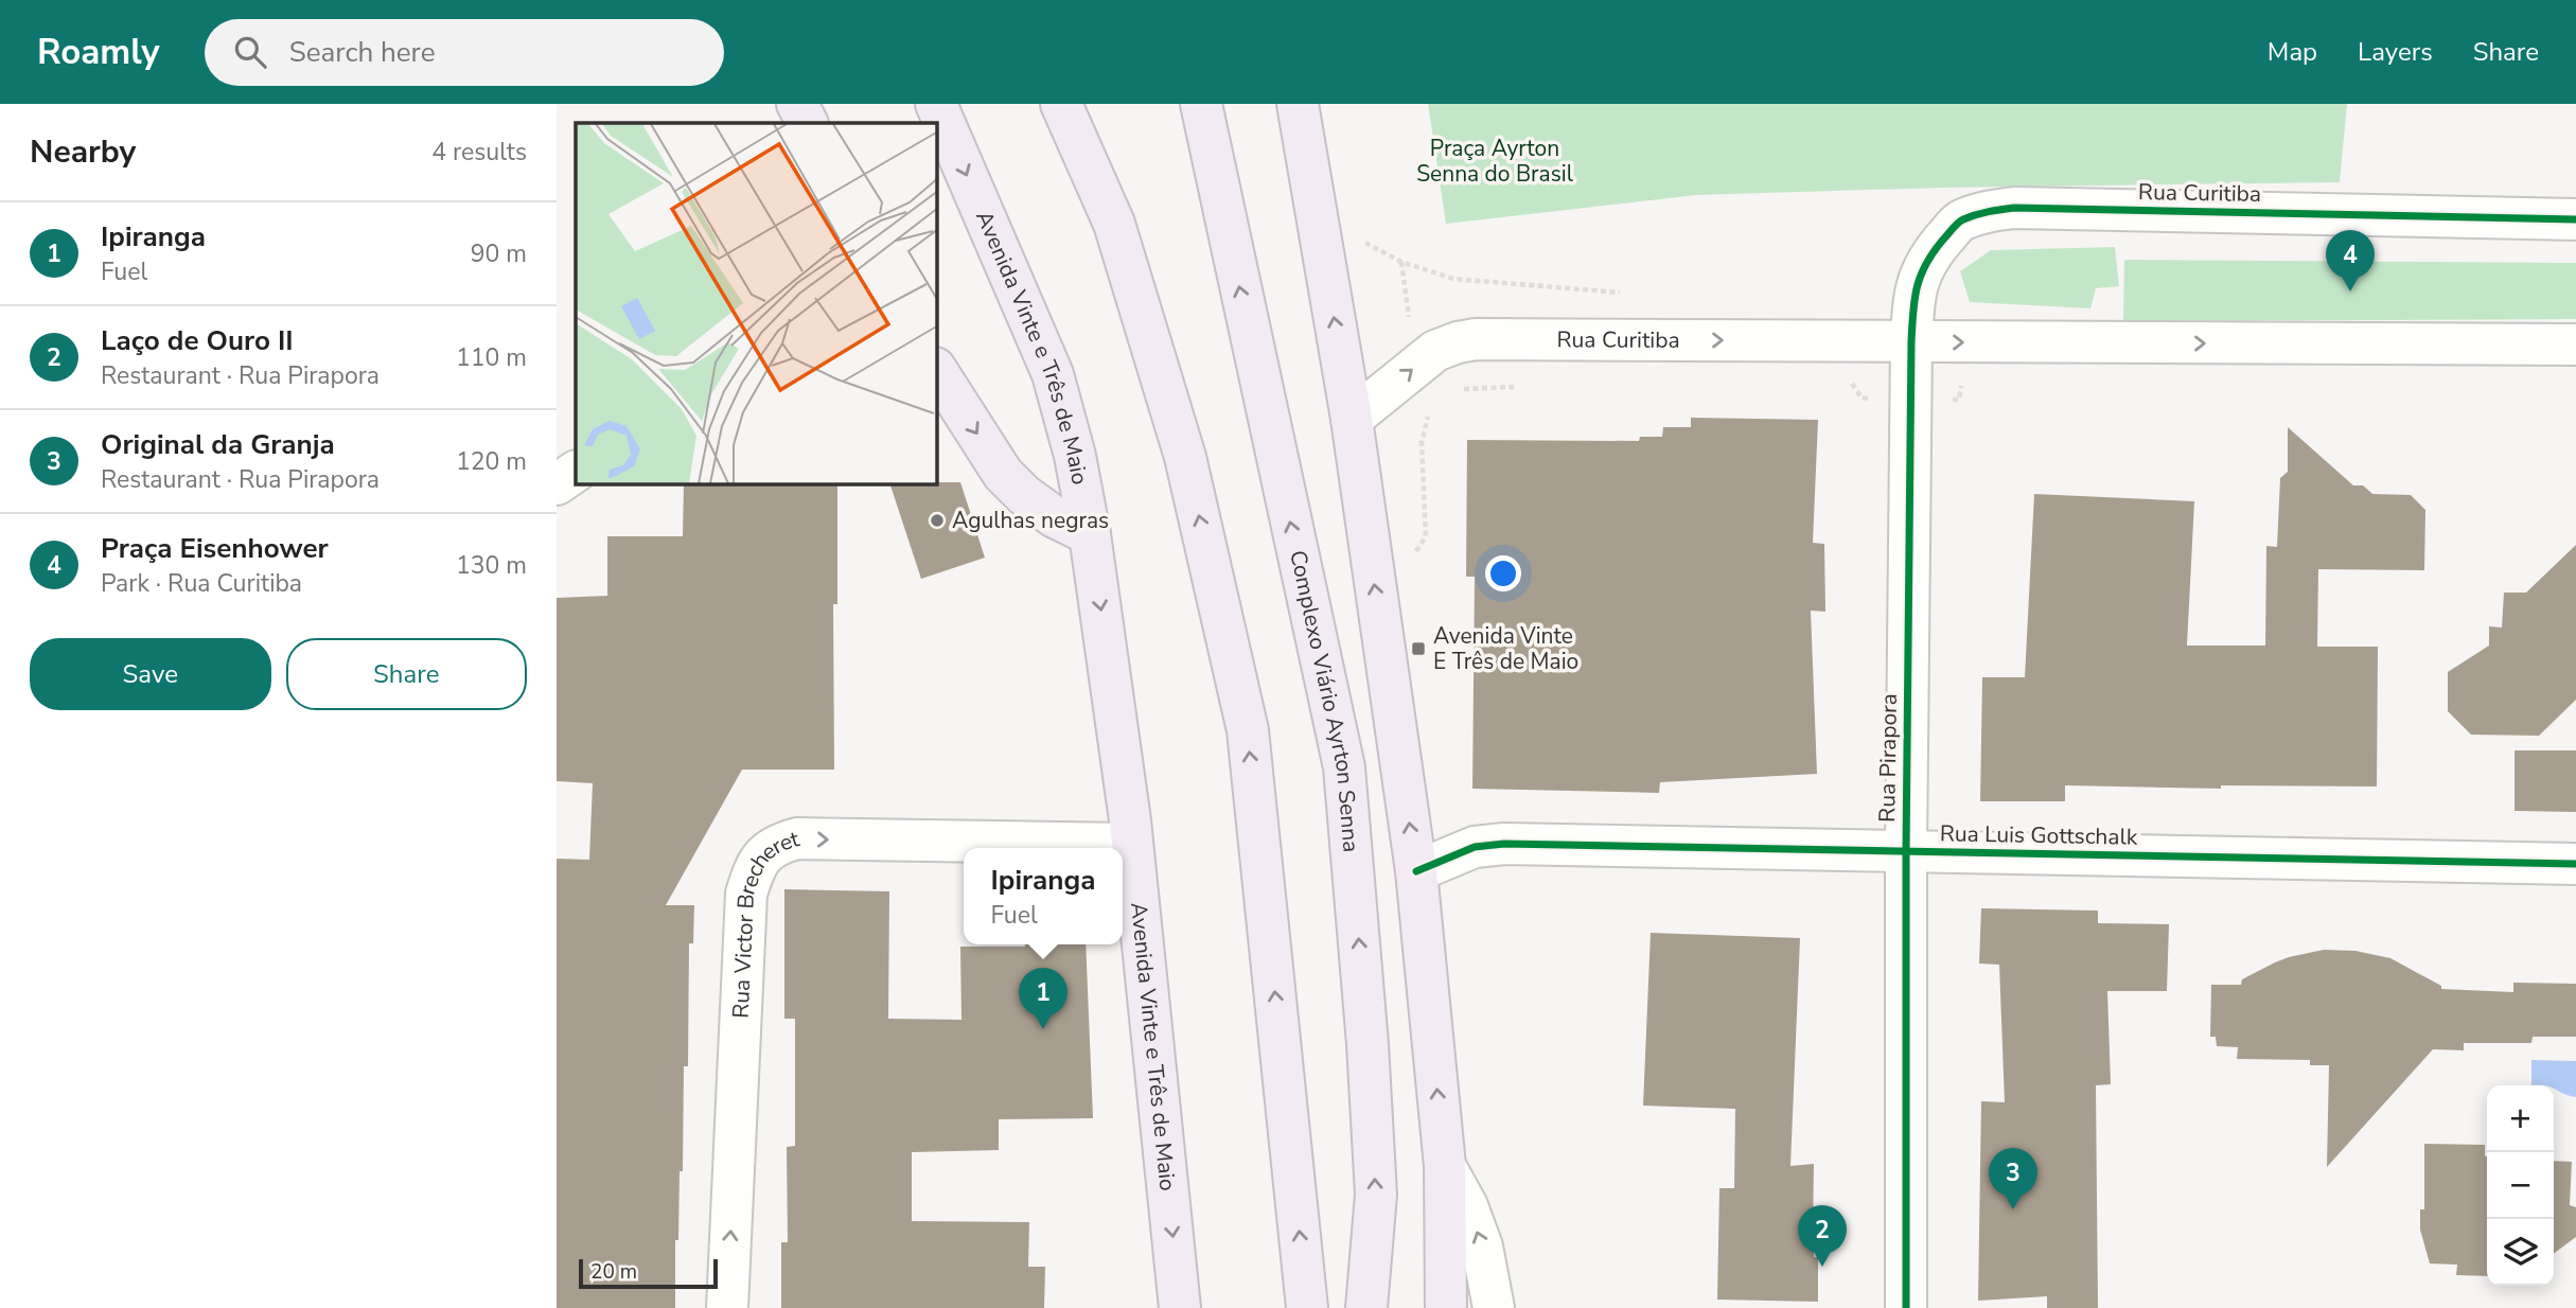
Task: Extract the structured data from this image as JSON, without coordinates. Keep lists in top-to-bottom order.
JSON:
{
  "streets": {
    "highway": ["Avenida Vinte e Três de Maio", "Complexo Viário Ayrton Senna"],
    "street": [
      "Rua Curitiba",
      "Rua Pirapora",
      "Rua Luis Gottschalk",
      "Rua Victor Brecheret"
    ]
  },
  "crossings": [
    ["Rua Curitiba", "Rua Pirapora"],
    ["Avenida Vinte e Três de Maio", "Rua Victor Brecheret"],
    ["Rua Pirapora", "Rua Luis Gottschalk"]
  ],
  "one_way": ["Rua Curitiba"],
  "parks": ["Praça Ayrton Senna do Brasil"],
  "places": {
    "other": ["Agulhas negras"],
    "transit": ["Avenida Vinte E Três de Maio"]
  },
  "scale_bar": "20 m",
  "page": {
    "header": "Roamly",
    "search": "Search here",
    "nav": ["Map", "Layers", "Share"],
    "heading": ["Nearby", "4 results"],
    "list": [
      {
        "mark": "1",
        "name": "Ipiranga",
        "note": "Fuel",
        "value": "90 m"
      },
      {
        "mark": "2",
        "name": "Laço de Ouro II",
        "note": "Restaurant · Rua Pirapora",
        "value": "110 m"
      },
      {
        "mark": "3",
        "name": "Original da Granja",
        "note": "Restaurant · Rua Pirapora",
        "value": "120 m"
      },
      {
        "mark": "4",
        "name": "Praça Eisenhower",
        "note": "Park · Rua Curitiba",
        "value": "130 m"
      }
    ],
    "pins": [
      "4",
      "1",
      "3",
      "2"
    ],
    "buttons": ["Save", "Share"],
    "popup": ["Ipiranga", "Fuel"],
    "map_buttons": ["+", "−"],
    "scale": "20 m"
  }
}
